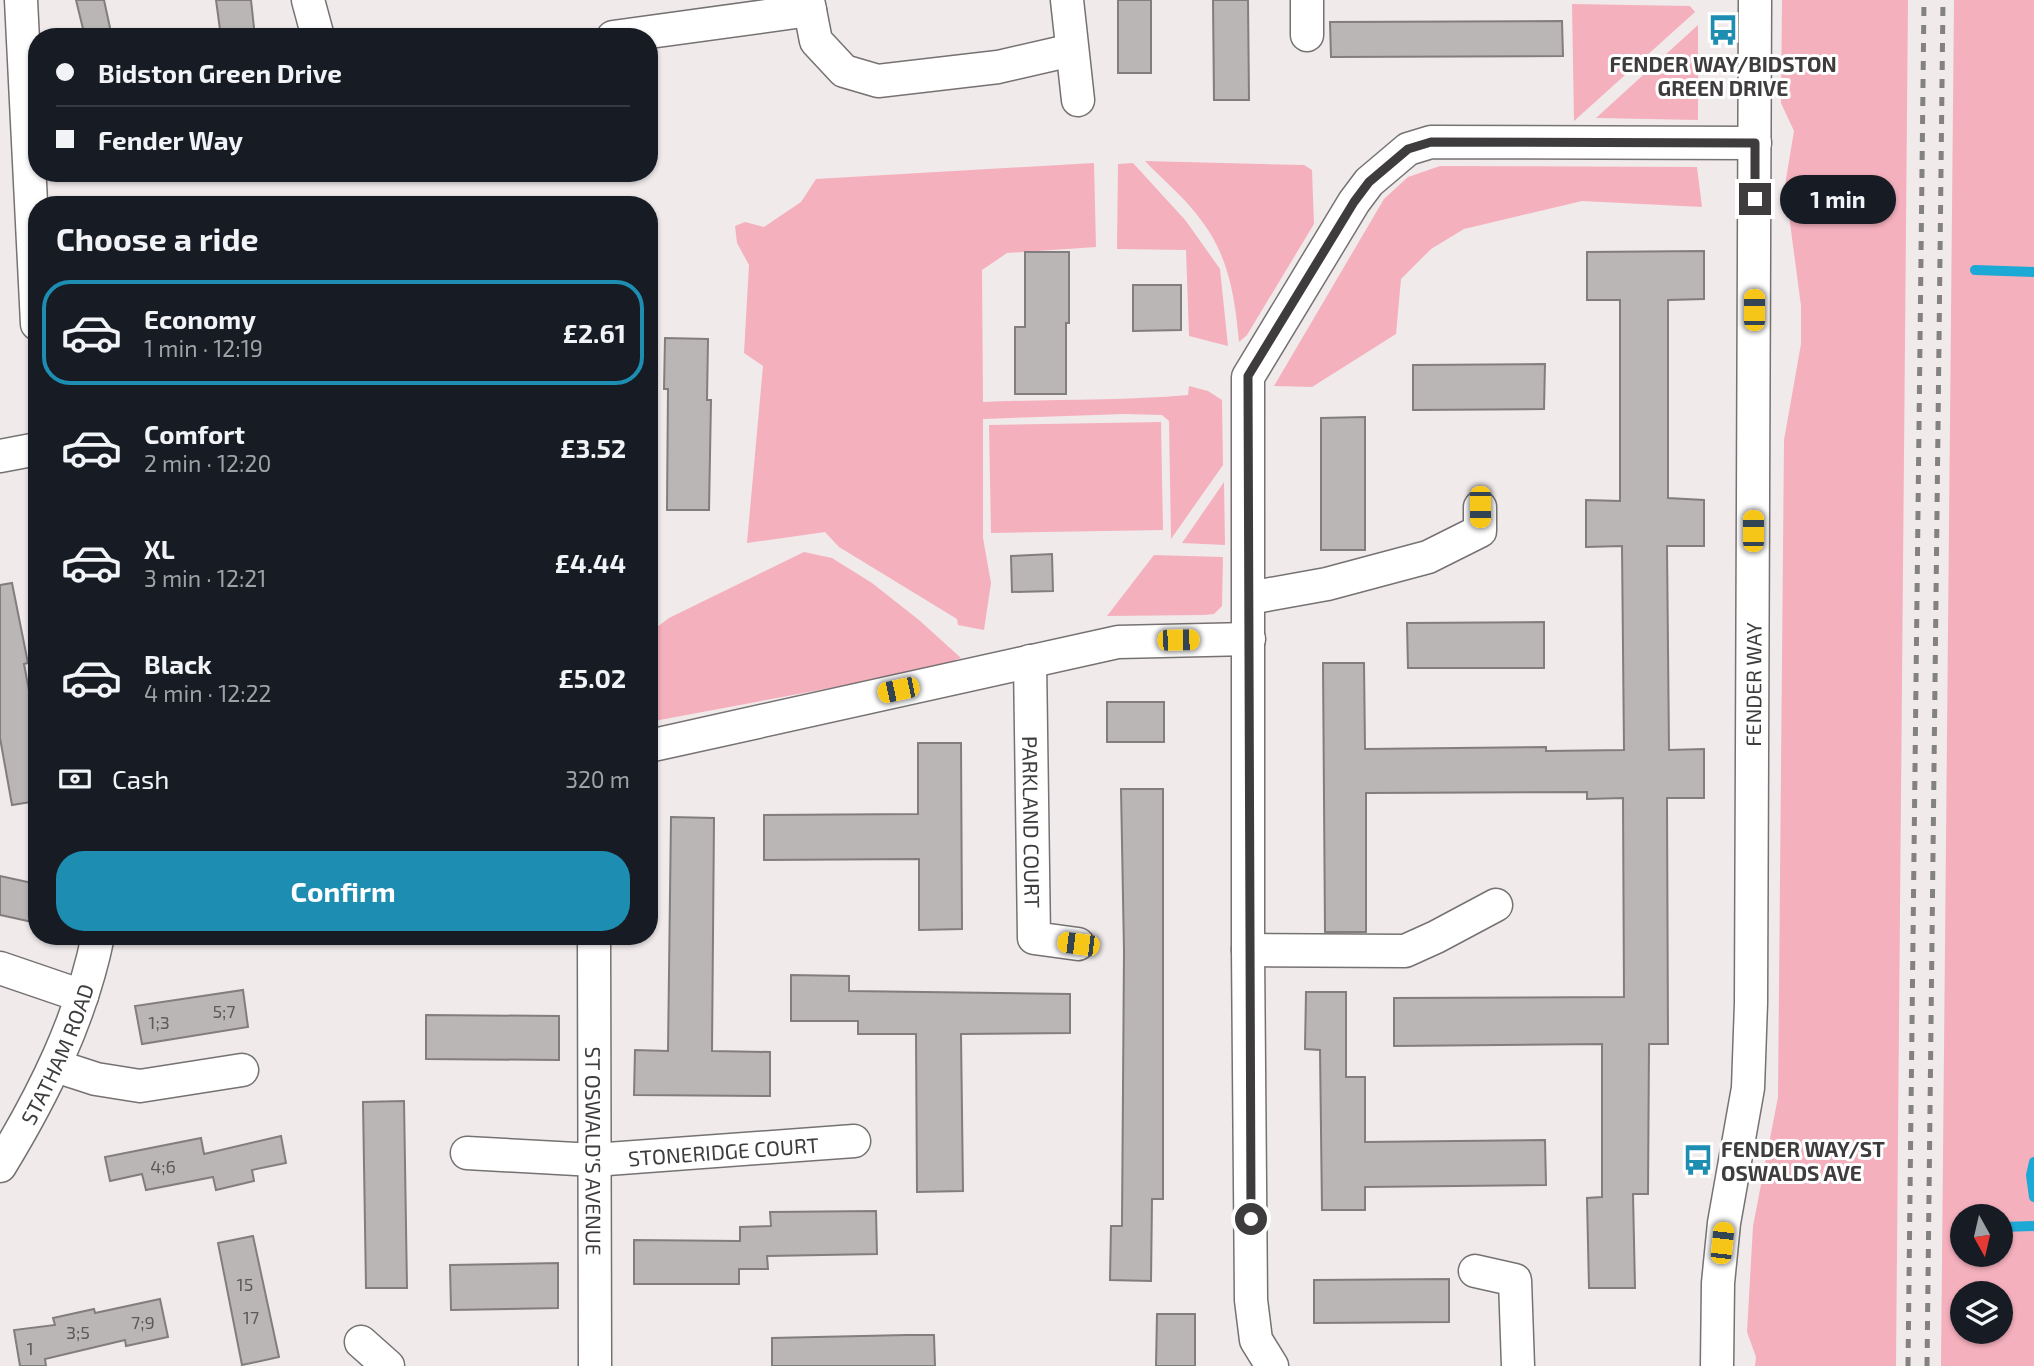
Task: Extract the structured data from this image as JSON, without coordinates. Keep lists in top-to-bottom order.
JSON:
{
  "streets": {
    "street": [
      "FENDER WAY",
      "PARKLAND COURT",
      "STATHAM ROAD",
      "ST OSWALD'S AVENUE",
      "STONERIDGE COURT"
    ]
  },
  "crossings": [
    ["ST OSWALD'S AVENUE", "STONERIDGE COURT"]
  ],
  "places": {
    "bus stop": ["FENDER WAY/BIDSTON GREEN DRIVE", "FENDER WAY/ST OSWALDS AVE"]
  },
  "house_numbers": [
    "5;7",
    "1;3",
    "4;6",
    "15",
    "17",
    "7;9",
    "3;5",
    "1"
  ],
  "north": "bottom",
  "page": {
    "banner": ["Bidston Green Drive", "Fender Way"],
    "bubble": "1 min",
    "heading": "Choose a ride",
    "list": [
      {
        "name": "Economy",
        "note": "1 min · 12:19",
        "value": "£2.61"
      },
      {
        "name": "Comfort",
        "note": "2 min · 12:20",
        "value": "£3.52"
      },
      {
        "name": "XL",
        "note": "3 min · 12:21",
        "value": "£4.44"
      },
      {
        "name": "Black",
        "note": "4 min · 12:22",
        "value": "£5.02"
      }
    ],
    "pay": ["Cash", "320 m"],
    "buttons": "Confirm"
  }
}
